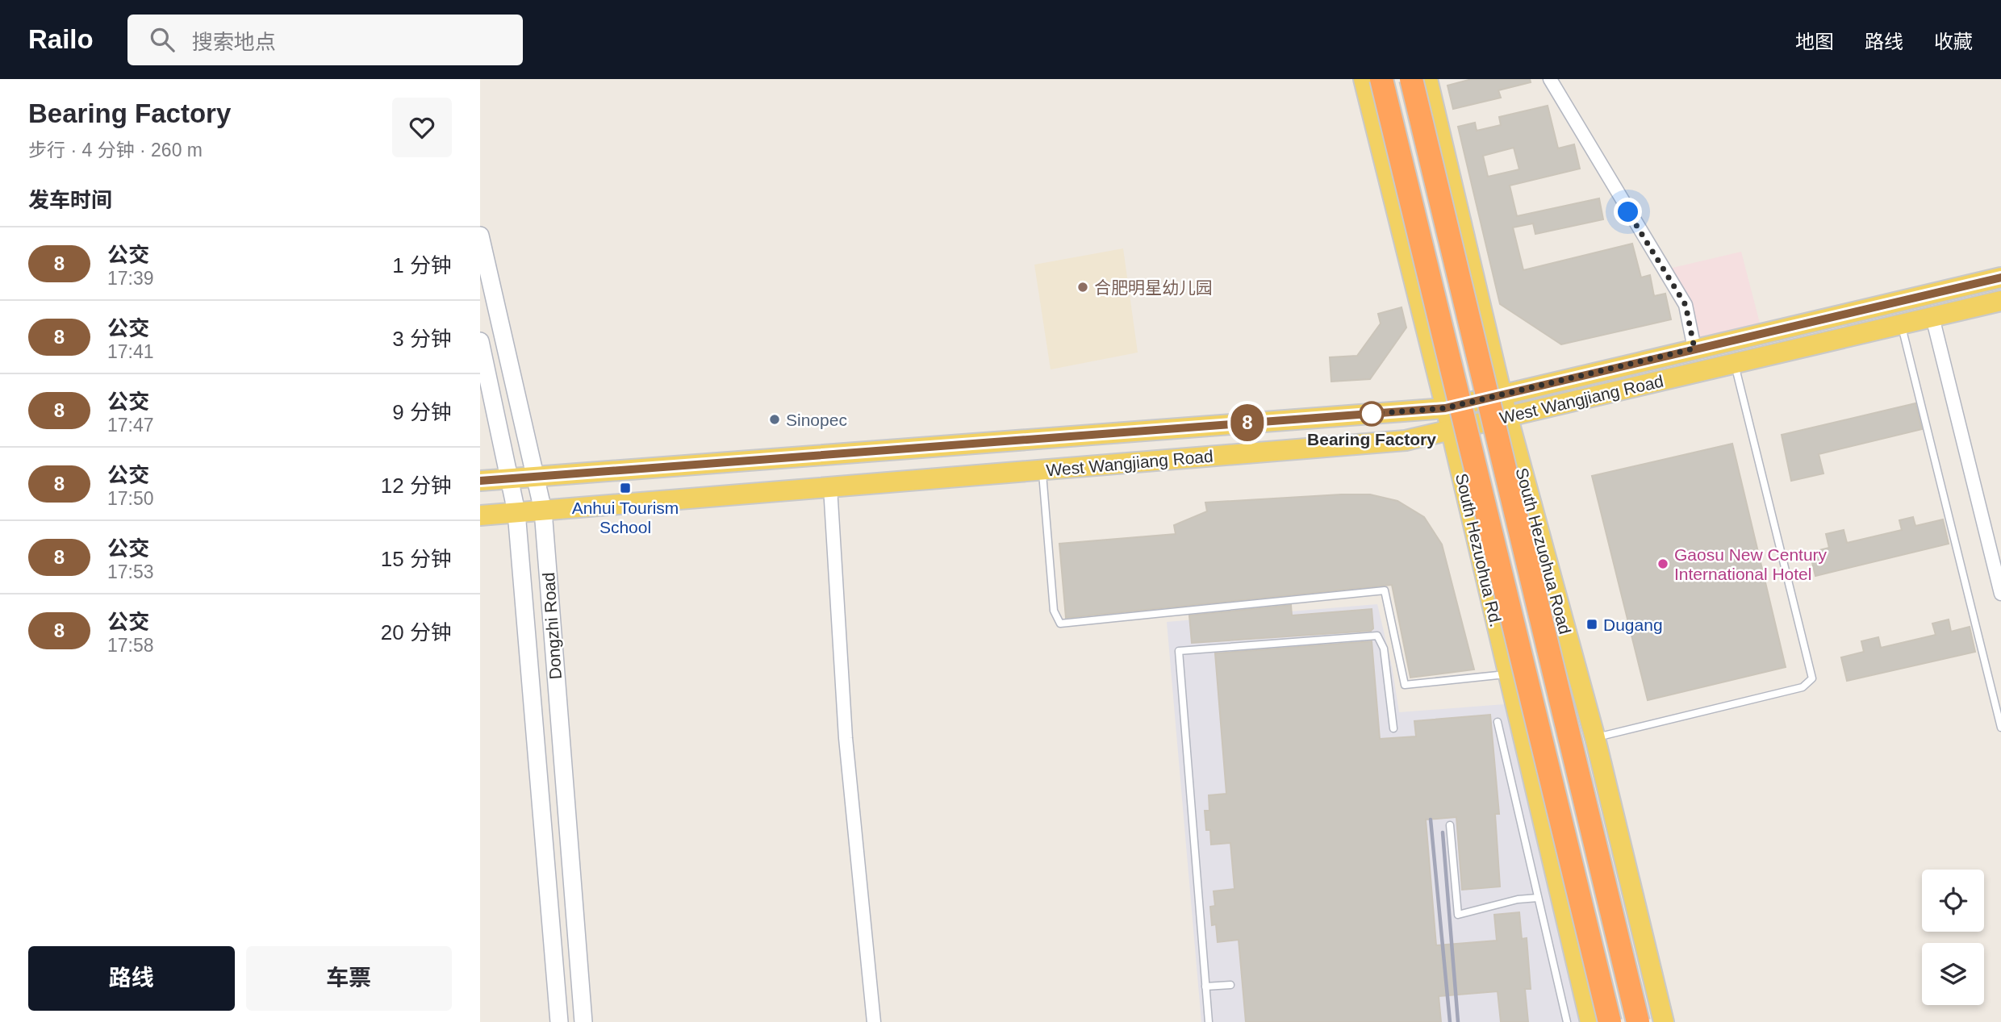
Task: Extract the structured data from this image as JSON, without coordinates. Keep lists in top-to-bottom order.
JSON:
{
  "streets": {
    "highway": ["South Hezuohua Road"],
    "main road": ["West Wangjiang Road", "South Hezuohua Rd."],
    "street": ["Dongzhi Road"]
  },
  "crossings": [
    ["West Wangjiang Road", "South Hezuohua Rd."],
    ["West Wangjiang Road", "South Hezuohua Road"],
    ["West Wangjiang Road", "Dongzhi Road"]
  ],
  "places": {
    "other": [
      "合肥明星幼儿园",
      "Bearing Factory",
      "Sinopec",
      "Gaosu New Century International Hotel"
    ],
    "transit": ["Anhui Tourism School", "Dugang"]
  },
  "lines": ["bus line 8"],
  "page": {
    "header": "Railo",
    "search": "搜索地点",
    "nav": ["地图", "路线", "收藏"],
    "heading": [
      ["Bearing Factory", "步行 · 4 分钟 · 260 m"],
      "发车时间"
    ],
    "on_map": "8",
    "list": [
      {
        "mark": "8",
        "name": "公交",
        "note": "17:39",
        "value": "1 分钟"
      },
      {
        "mark": "8",
        "name": "公交",
        "note": "17:41",
        "value": "3 分钟"
      },
      {
        "mark": "8",
        "name": "公交",
        "note": "17:47",
        "value": "9 分钟"
      },
      {
        "mark": "8",
        "name": "公交",
        "note": "17:50",
        "value": "12 分钟"
      },
      {
        "mark": "8",
        "name": "公交",
        "note": "17:53",
        "value": "15 分钟"
      },
      {
        "mark": "8",
        "name": "公交",
        "note": "17:58",
        "value": "20 分钟"
      }
    ],
    "buttons": ["路线", "车票"]
  }
}
